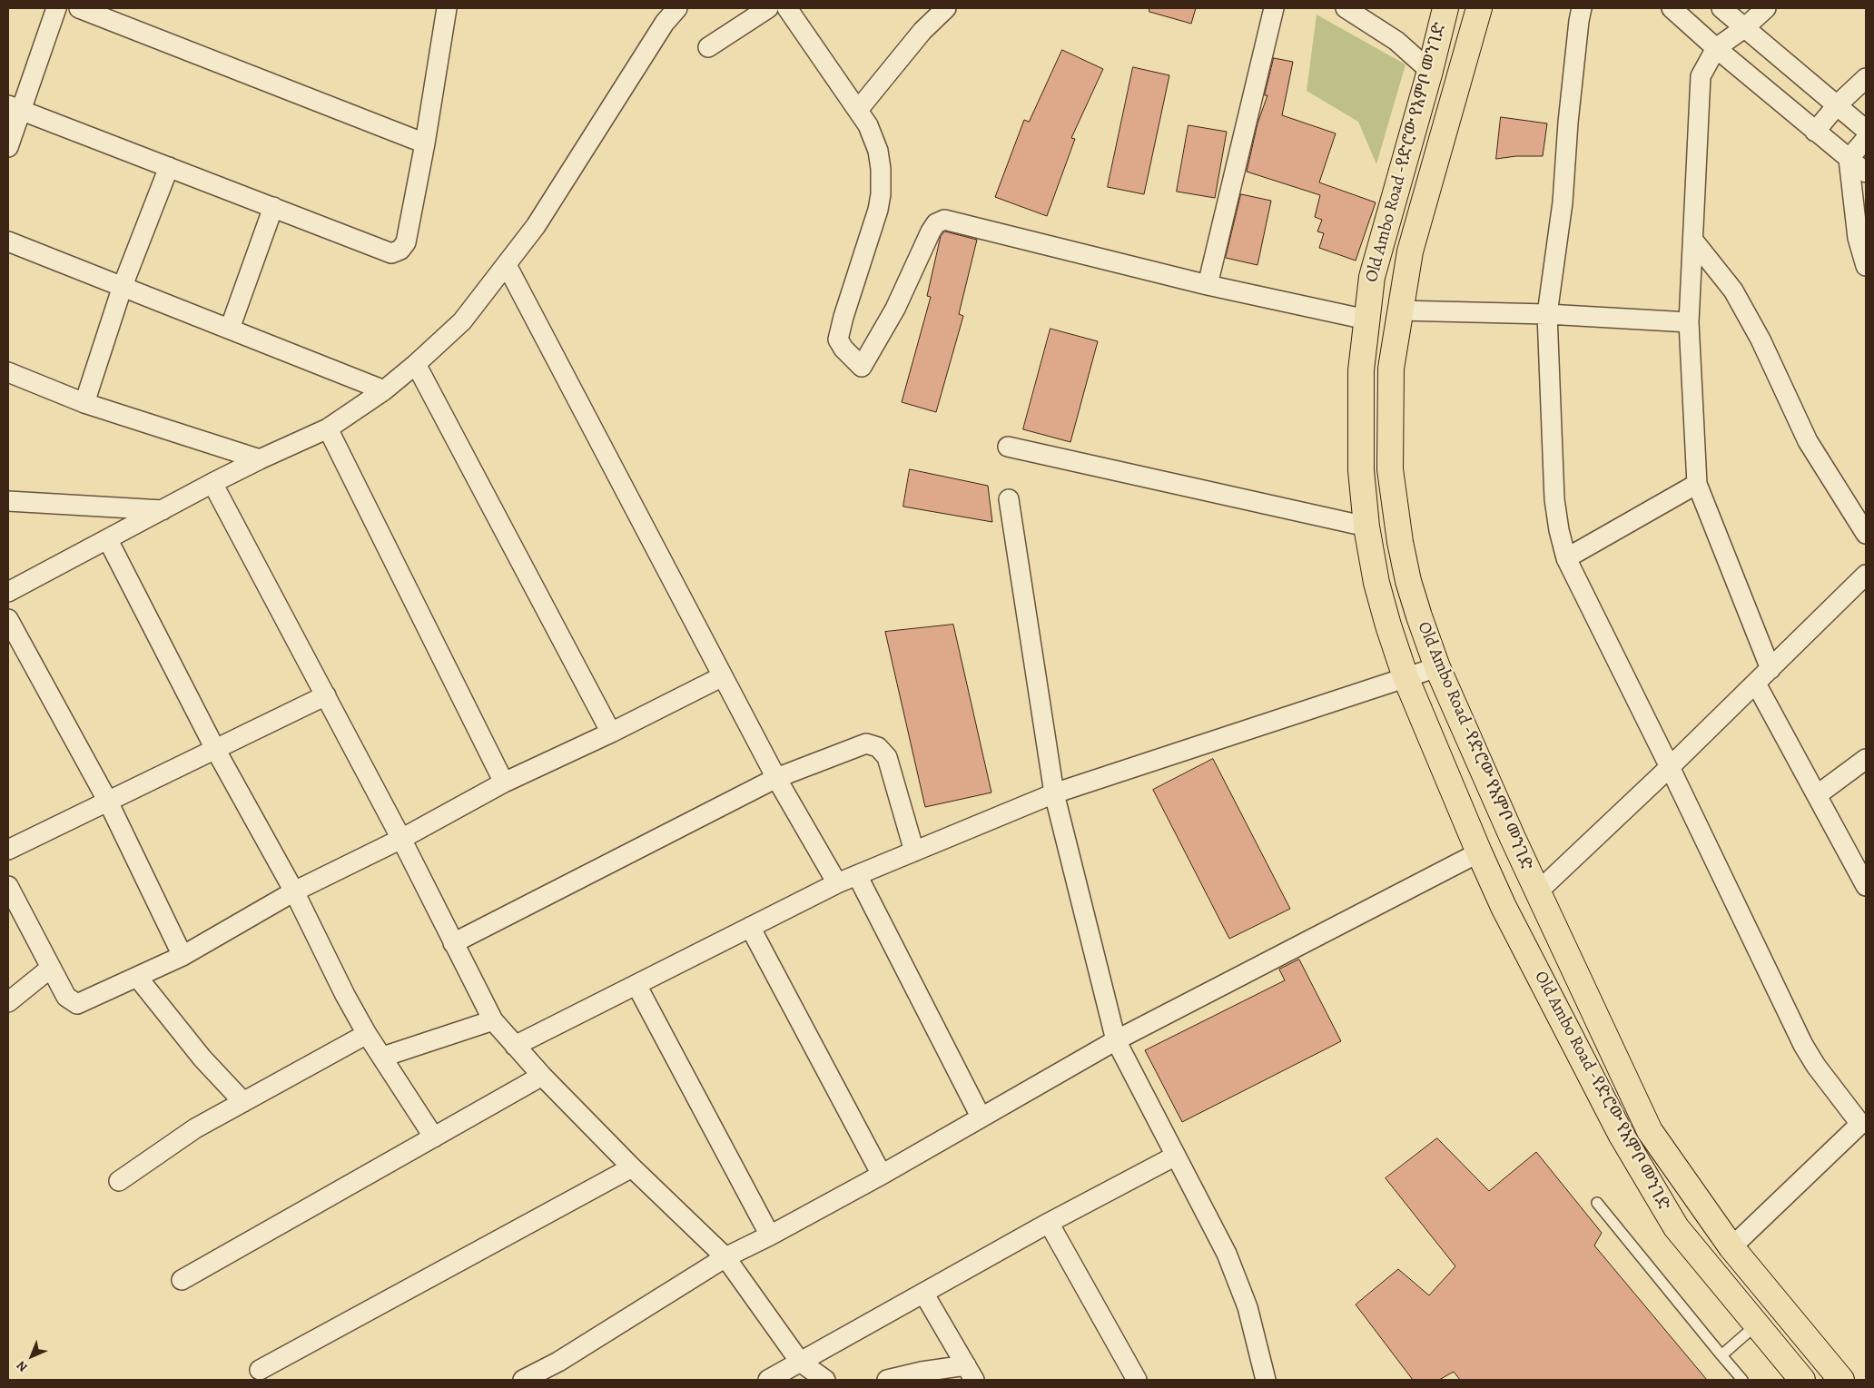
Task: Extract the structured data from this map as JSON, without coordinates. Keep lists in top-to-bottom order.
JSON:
{
  "streets": {
    "main road": ["Old Ambo Road -የድሮው የአምቦ መንገድ"]
  },
  "north": "bottom left"
}
